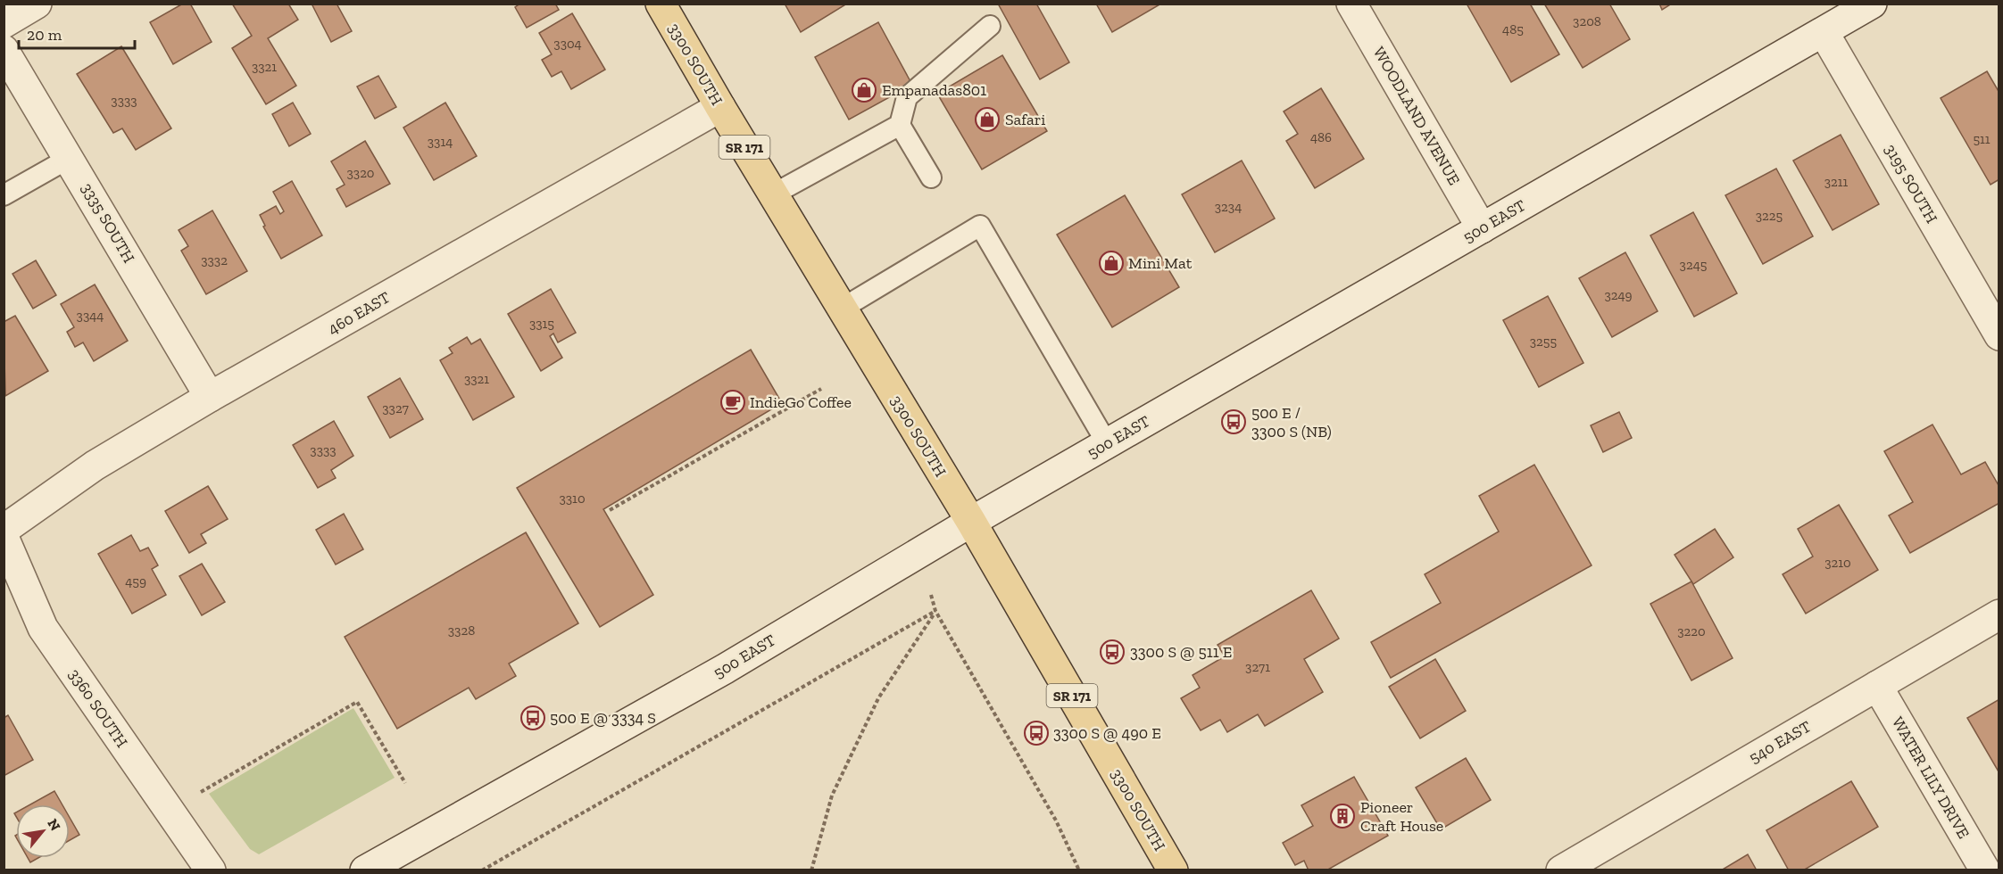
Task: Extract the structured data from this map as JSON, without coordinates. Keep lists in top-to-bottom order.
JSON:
{
  "streets": {
    "main road": ["3300 SOUTH", "SR 171"],
    "street": [
      "WOODLAND AVENUE",
      "3195 SOUTH",
      "500 EAST",
      "3335 SOUTH",
      "460 EAST",
      "3360 SOUTH",
      "540 EAST",
      "WATER LILY DRIVE"
    ]
  },
  "crossings": [
    ["3300 SOUTH", "500 EAST"],
    ["3300 SOUTH", "460 EAST"],
    ["WOODLAND AVENUE", "500 EAST"],
    ["3195 SOUTH", "500 EAST"],
    ["3335 SOUTH", "460 EAST"],
    ["540 EAST", "WATER LILY DRIVE"]
  ],
  "places": {
    "shop": ["Empanadas801", "Safari", "Mini Mat"],
    "cafe": ["IndieGo Coffee"],
    "bus stop": [
      "500 E / 3300 S (NB)",
      "3300 S @ 511 E",
      "500 E @ 3334 S",
      "3300 S @ 490 E"
    ],
    "building": ["Pioneer Craft House"]
  },
  "house_numbers": [
    "3208",
    "485",
    "3304",
    "3321",
    "3333",
    "486",
    "511",
    "3314",
    "3320",
    "3211",
    "3234",
    "3225",
    "3332",
    "3245",
    "3249",
    "3344",
    "3315",
    "3255",
    "3321",
    "3327",
    "3333",
    "3310",
    "3210",
    "459",
    "3328",
    "3220",
    "3271"
  ],
  "scale_bar": "20 m",
  "north": "top right"
}
